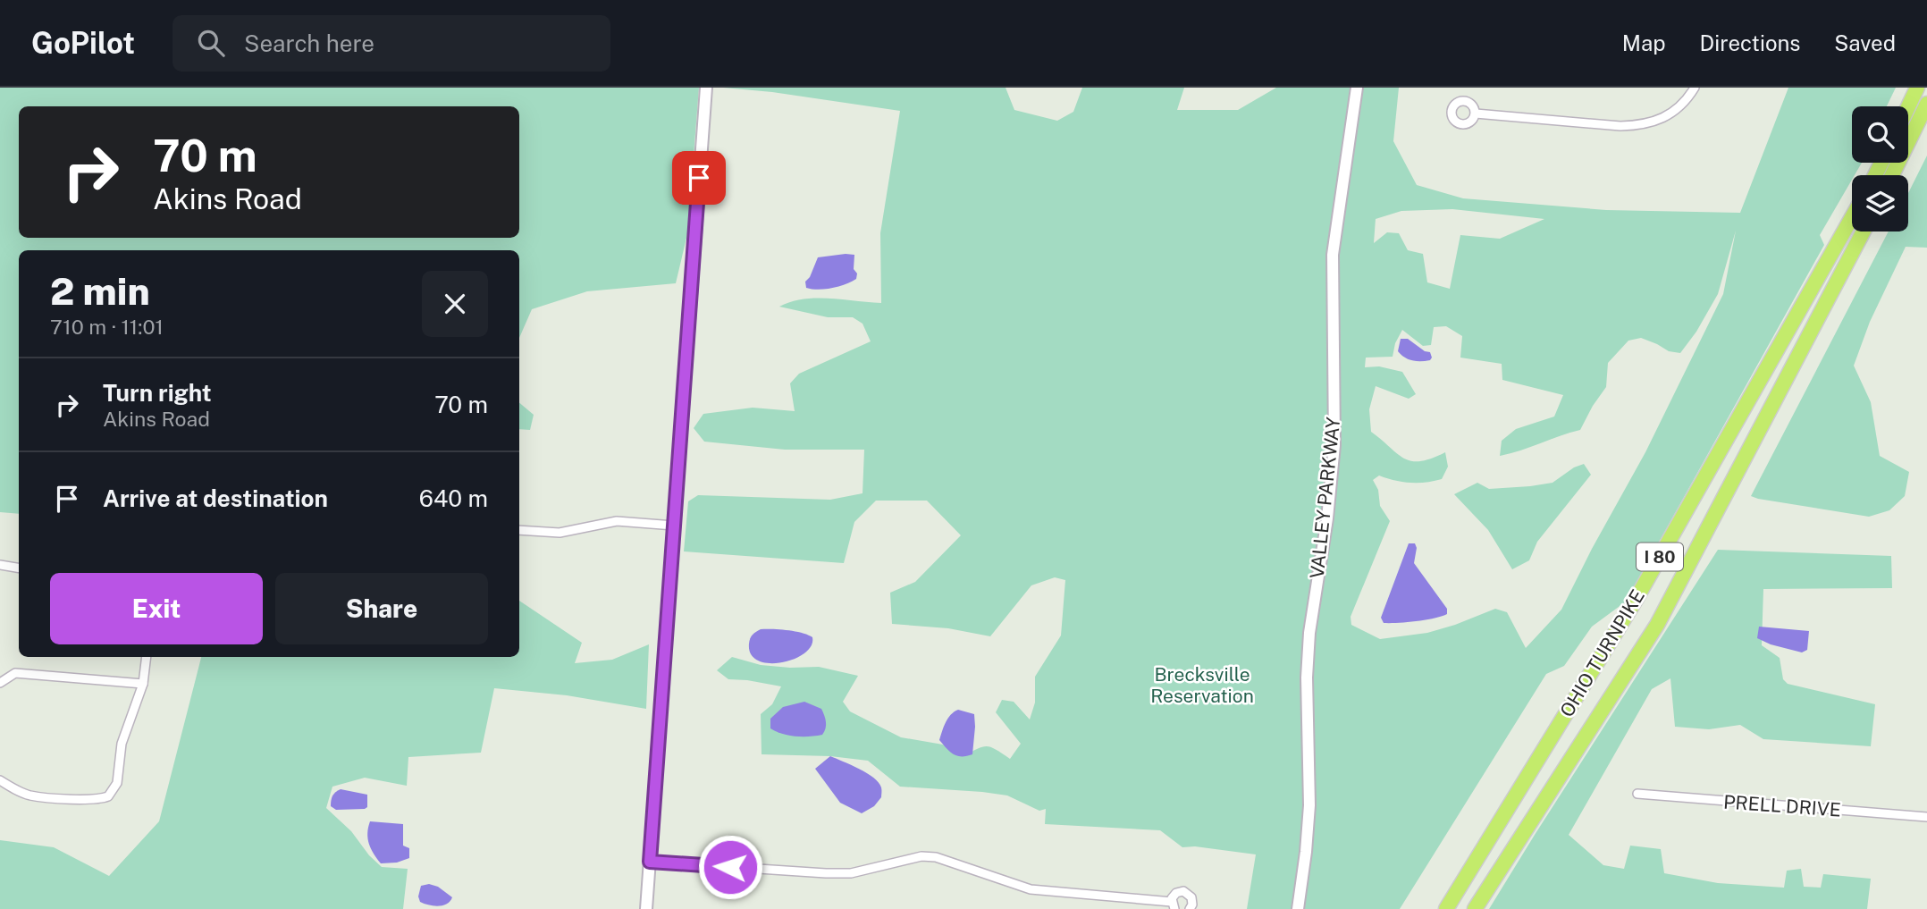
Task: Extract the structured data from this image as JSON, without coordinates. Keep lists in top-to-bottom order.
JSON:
{
  "streets": {
    "highway": ["I 80", "OHIO TURNPIKE"],
    "street": ["VALLEY PARKWAY", "PRELL DRIVE"]
  },
  "parks": ["Brecksville Reservation"],
  "page": {
    "header": "GoPilot",
    "search": "Search here",
    "nav": ["Map", "Directions", "Saved"],
    "turn": ["70 m", "Akins Road"],
    "heading": ["2 min", "710 m · 11:01"],
    "list": [
      {
        "name": "Turn right",
        "note": "Akins Road",
        "value": "70 m"
      },
      {
        "name": "Arrive at destination",
        "value": "640 m"
      }
    ],
    "buttons": ["Exit", "Share"]
  }
}
